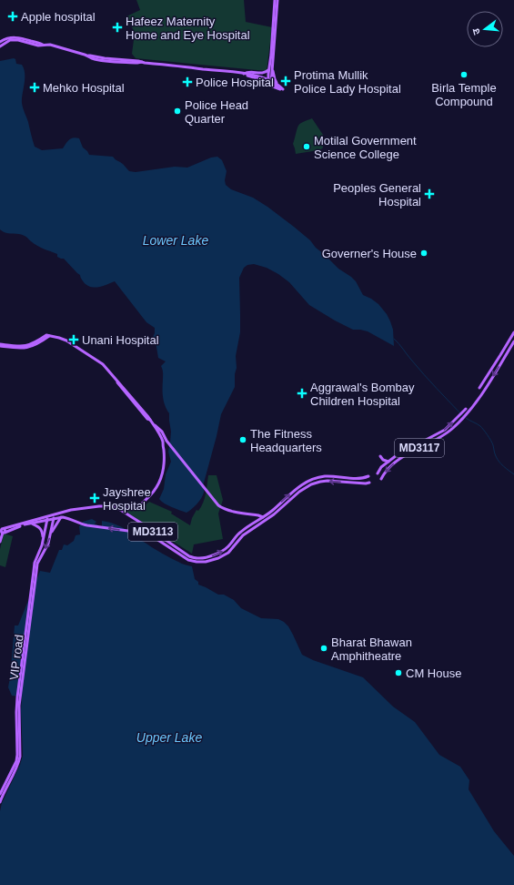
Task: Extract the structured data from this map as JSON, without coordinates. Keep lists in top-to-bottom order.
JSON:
{
  "streets": {
    "main road": ["MD3117", "MD3113", "VIP road"]
  },
  "crossings": [
    ["MD3113", "VIP road"]
  ],
  "water": ["Lower Lake", "Upper Lake"],
  "places": {
    "health": [
      "Apple hospital",
      "Hafeez Maternity Home and Eye Hospital",
      "Protima Mullik Police Lady Hospital",
      "Police Hospital",
      "Mehko Hospital",
      "Peoples General Hospital",
      "Unani Hospital",
      "Aggrawal's Bombay Children Hospital",
      "Jayshree Hospital"
    ],
    "other": [
      "Birla Temple Compound",
      "Police Head Quarter",
      "Motilal Government Science College",
      "Governer's House",
      "The Fitness Headquarters",
      "Bharat Bhawan Amphitheatre",
      "CM House"
    ]
  },
  "north": "left"
}
